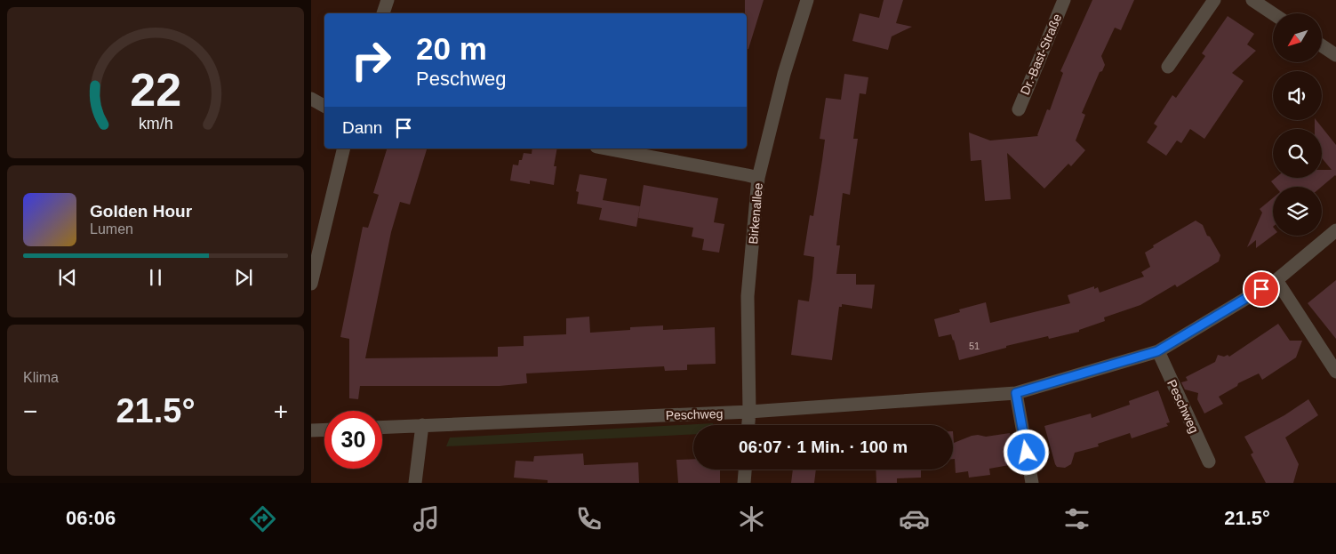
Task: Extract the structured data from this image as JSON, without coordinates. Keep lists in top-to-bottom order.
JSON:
{
  "streets": {
    "street": ["Dr.-Bast-Straße", "Birkenallee", "Peschweg"]
  },
  "crossings": [
    ["Birkenallee", "Peschweg"]
  ],
  "house_numbers": ["51"],
  "north": "bottom left",
  "page": {
    "turn": ["20 m", "Peschweg"],
    "then": "Dann",
    "song": ["Golden Hour", "Lumen"],
    "tile": "Klima",
    "heat": ["−", "21.5°", "+"],
    "limit": "30",
    "trip": "06:07 · 1 Min. · 100 m",
    "tabs": ["06:06", "21.5°"],
    "gauge": ["22", "km/h"]
  }
}
